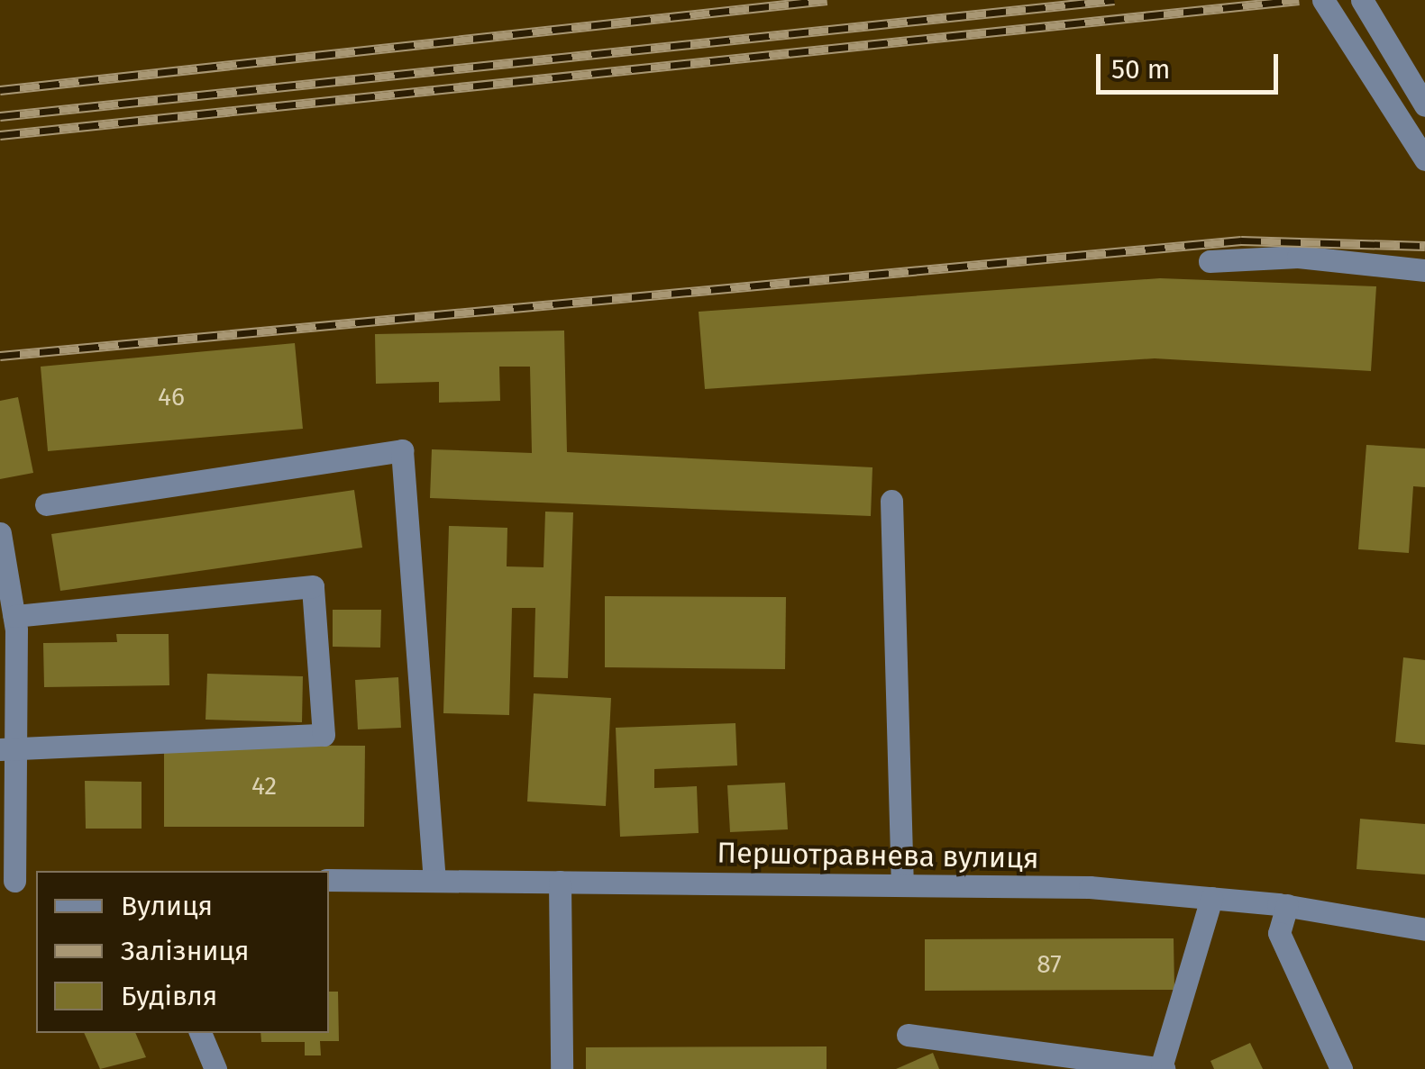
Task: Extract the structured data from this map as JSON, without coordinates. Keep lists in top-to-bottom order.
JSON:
{
  "streets": {
    "street": ["Першотравнева вулиця"]
  },
  "house_numbers": ["46", "42", "87"],
  "legend": ["Вулиця", "Залізниця", "Будівля"],
  "scale_bar": "50 m"
}
